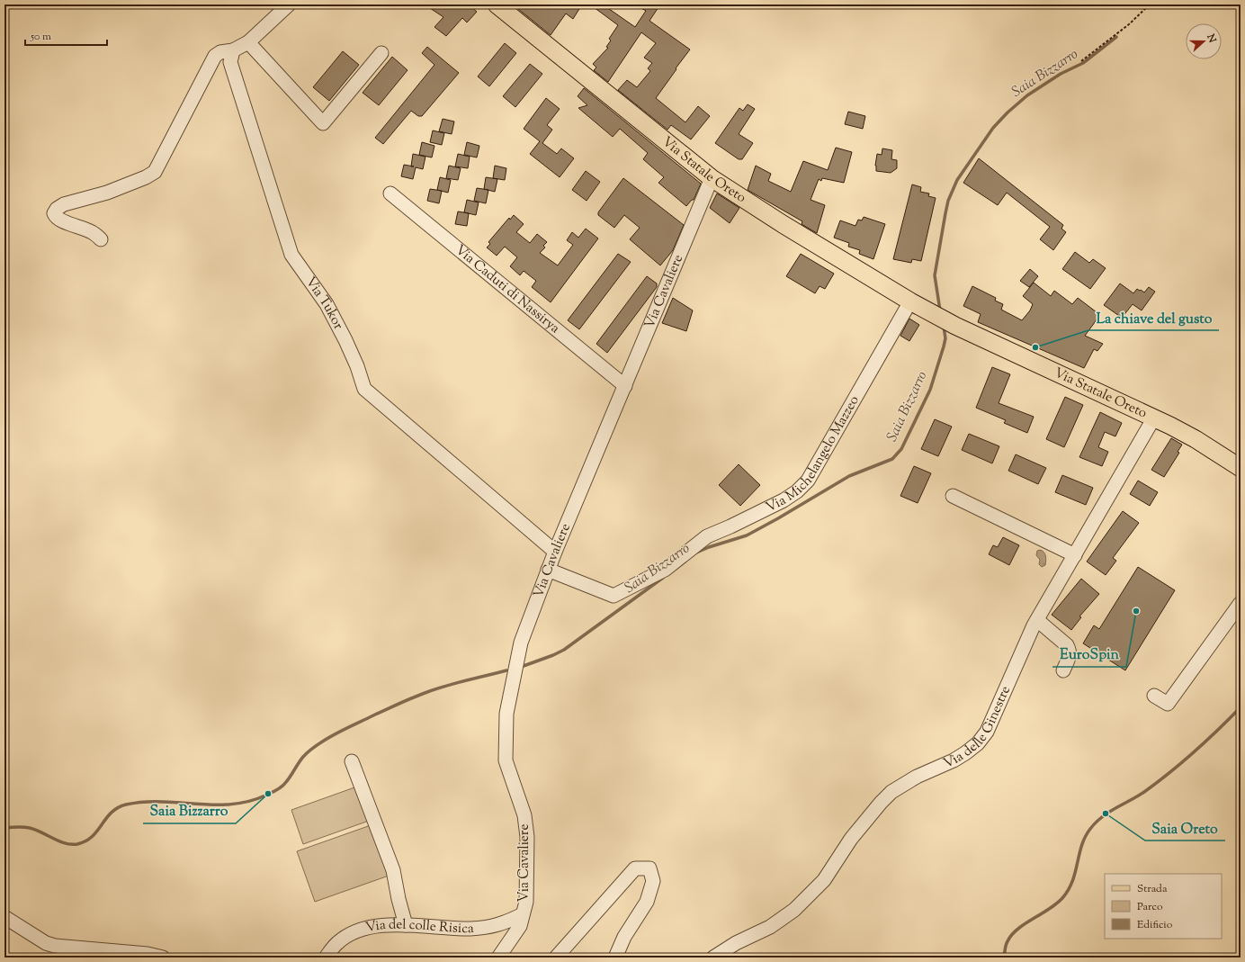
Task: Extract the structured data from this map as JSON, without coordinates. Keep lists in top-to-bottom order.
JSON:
{
  "streets": {
    "main road": ["Via Statale Oreto"],
    "street": [
      "Via Caduti di Nassirya",
      "Via Cavaliere",
      "Via Tukor",
      "Via Michelangelo Mazzeo",
      "Via delle Ginestre",
      "Via del colle Risica"
    ]
  },
  "crossings": [
    ["Via Statale Oreto", "Via Cavaliere"],
    ["Via Statale Oreto", "Via Michelangelo Mazzeo"],
    ["Via Statale Oreto", "Via delle Ginestre"],
    ["Via Caduti di Nassirya", "Via Cavaliere"],
    ["Via Cavaliere", "Via Tukor"],
    ["Via Cavaliere", "Via Michelangelo Mazzeo"],
    ["Via Cavaliere", "Via del colle Risica"]
  ],
  "water": ["Saia Bizzarro"],
  "places": [
    "La chiave del gusto",
    "EuroSpin",
    "Saia Bizzarro",
    "Saia Oreto"
  ],
  "legend": ["Strada", "Parco", "Edificio"],
  "scale_bar": "50 m",
  "north": "right"
}
